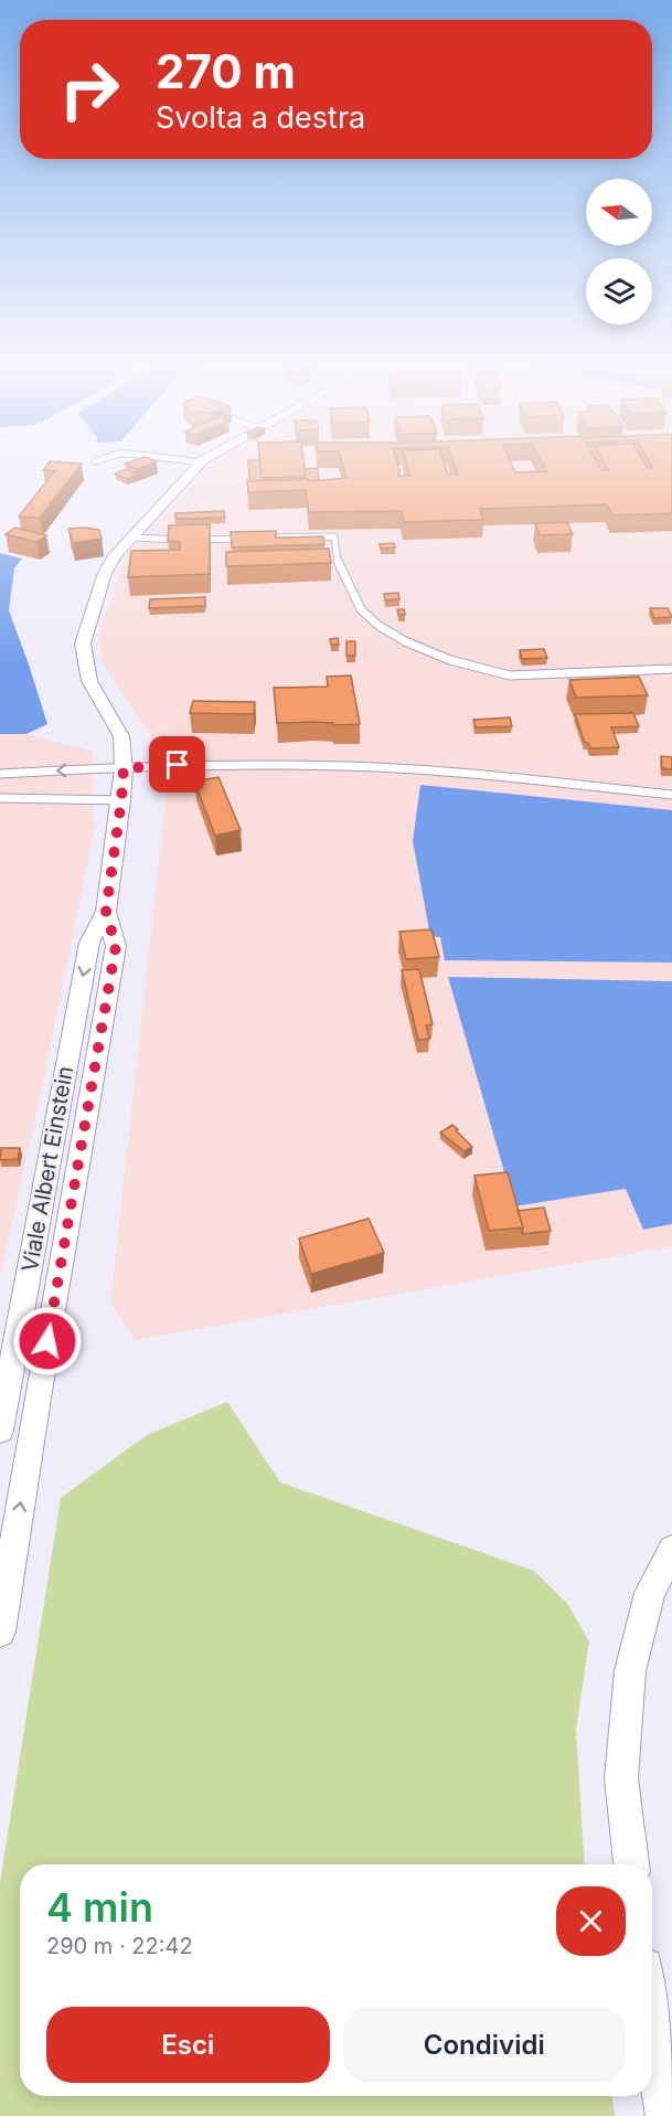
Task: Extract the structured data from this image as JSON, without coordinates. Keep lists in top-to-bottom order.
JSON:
{
  "streets": {
    "street": ["Viale Albert Einstein"]
  },
  "north": "left",
  "page": {
    "turn": ["270 m", "Svolta a destra"],
    "heading": ["4 min", "290 m · 22:42"],
    "buttons": ["Esci", "Condividi"]
  }
}
